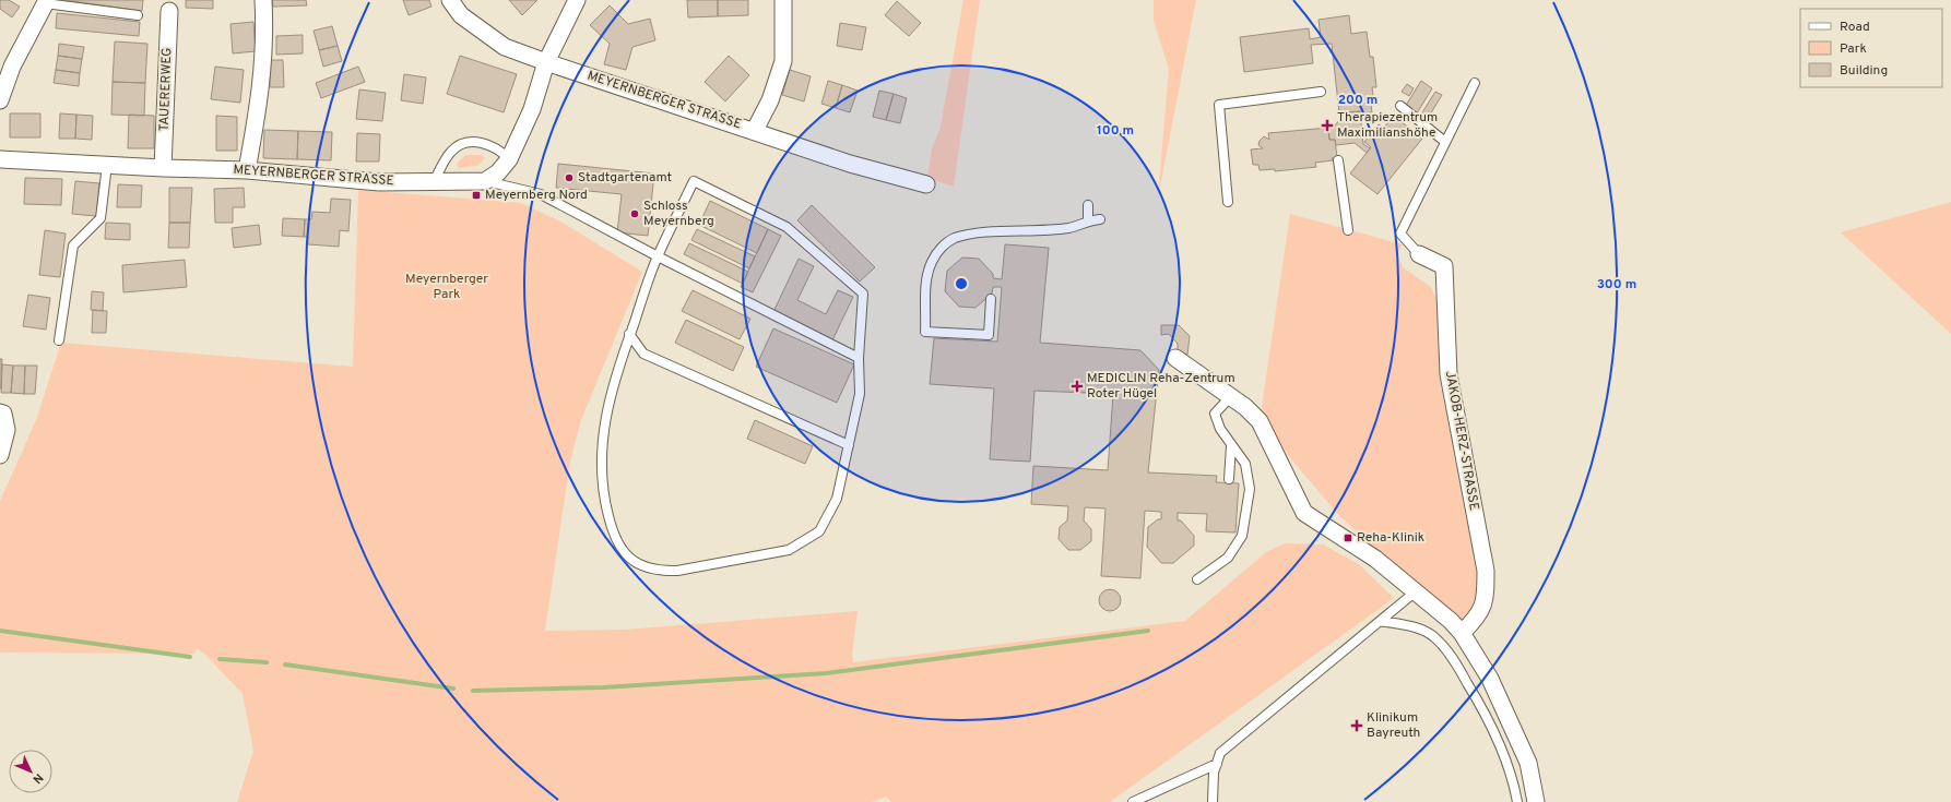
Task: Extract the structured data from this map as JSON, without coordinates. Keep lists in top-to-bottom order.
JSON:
{
  "streets": {
    "street": ["TAUERERWEG", "MEYERNBERGER STRASSE", "JAKOB-HERZ-STRASSE"]
  },
  "crossings": [
    ["TAUERERWEG", "MEYERNBERGER STRASSE"]
  ],
  "parks": ["Meyernberger Park"],
  "places": {
    "health": ["Therapiezentrum Maximilianshöhe", "MEDICLIN Reha-Zentrum Roter Hügel", "Klinikum Bayreuth"],
    "other": ["Stadtgartenamt", "Schloss Meyernberg"],
    "transit": ["Meyernberg Nord", "Reha-Klinik"]
  },
  "legend": ["Road", "Park", "Building"],
  "north": "bottom right",
  "rings": ["200 m", "100 m", "300 m"]
}
